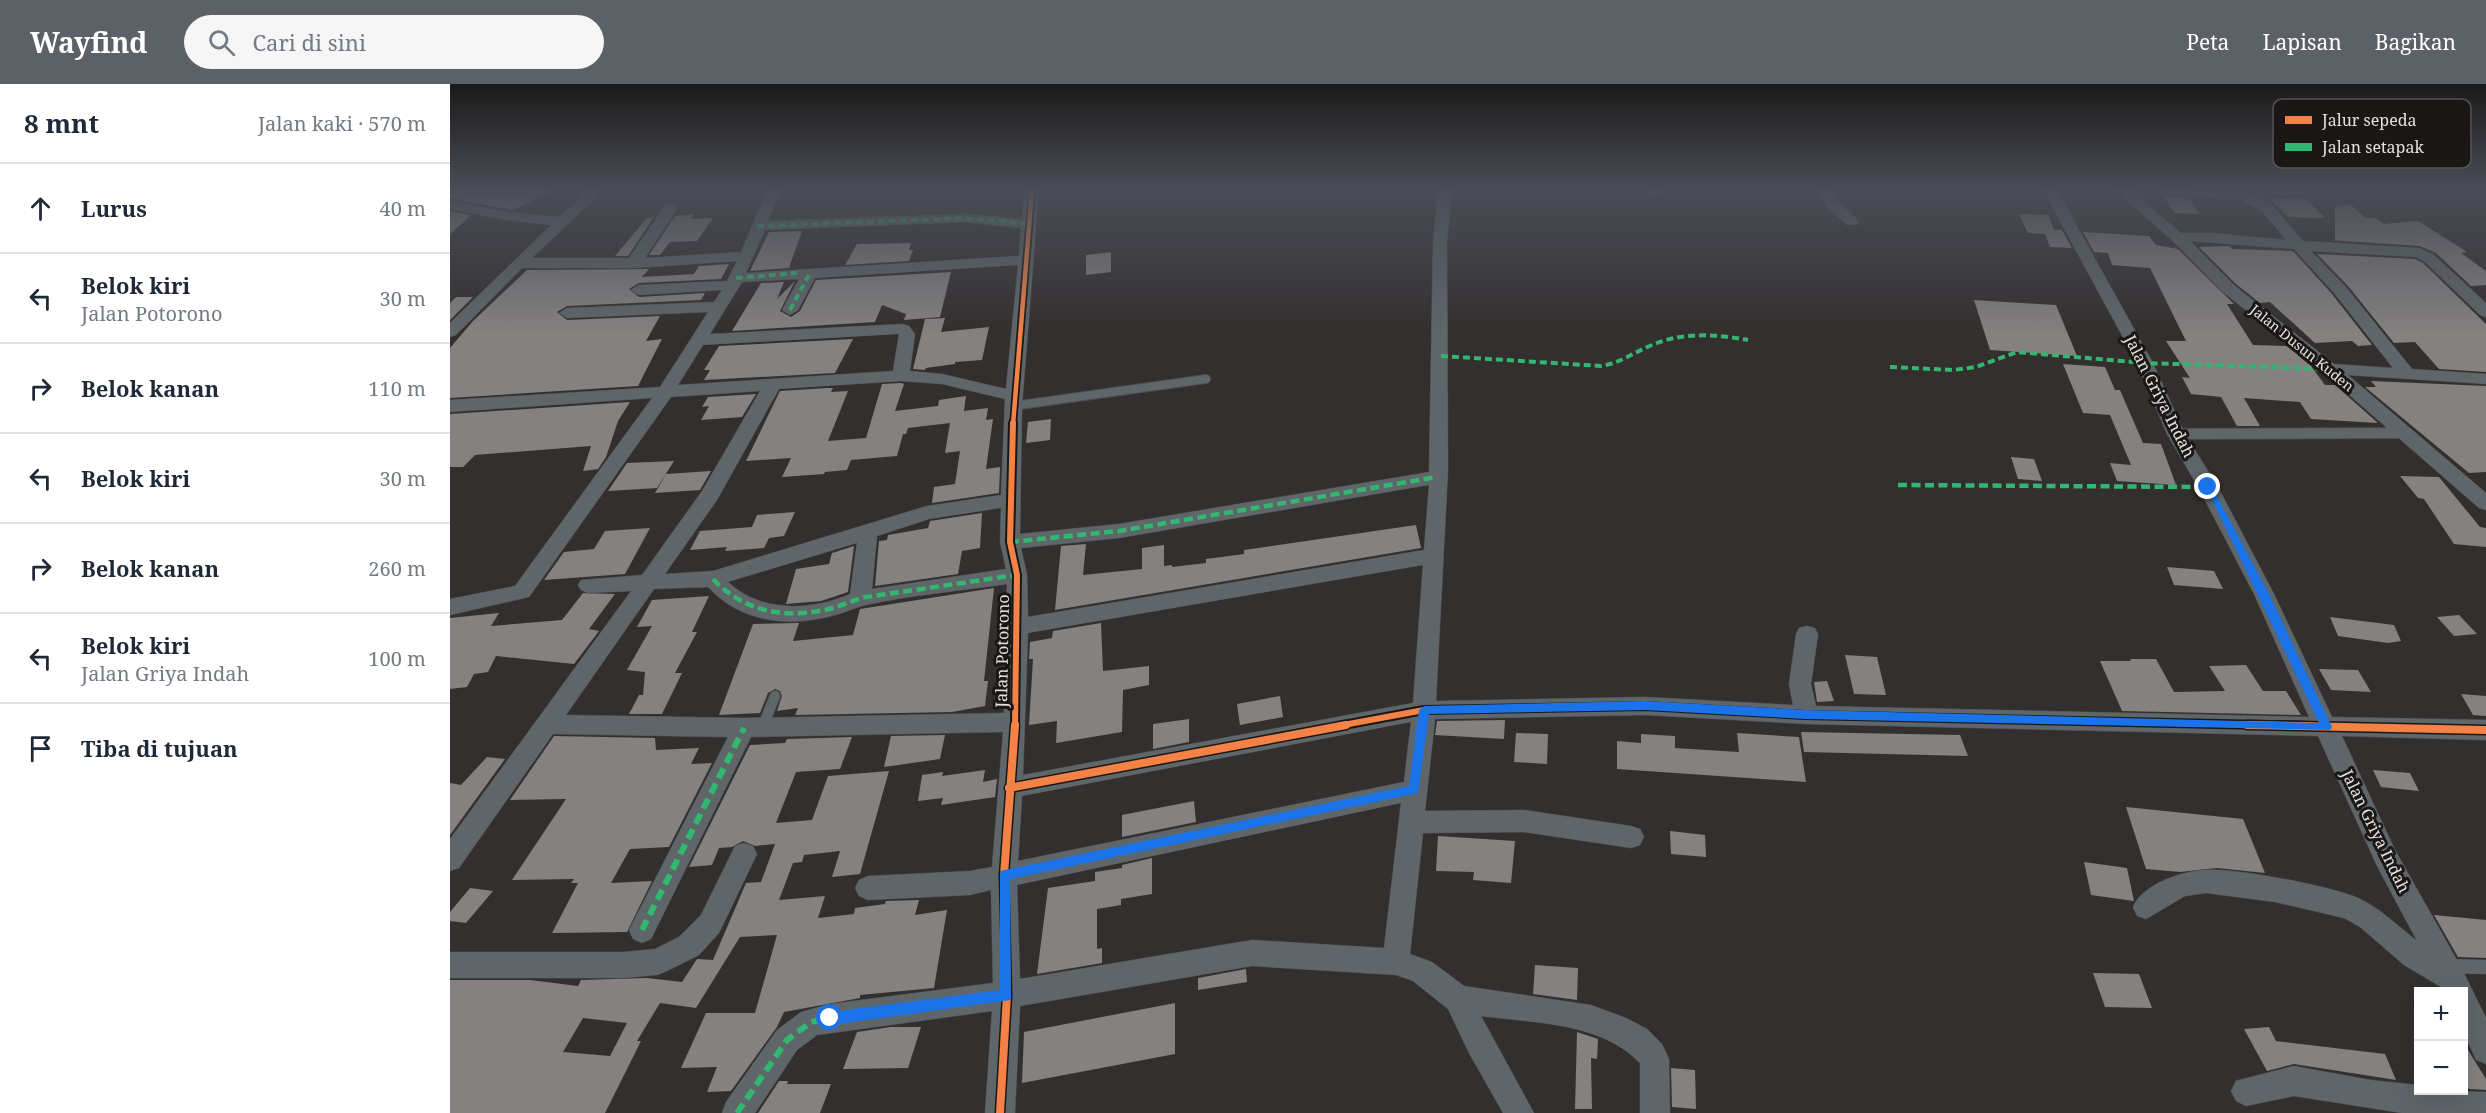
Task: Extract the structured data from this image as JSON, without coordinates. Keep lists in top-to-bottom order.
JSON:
{
  "streets": {
    "street": ["Jalan Dusun Kuden", "Jalan Griya Indah", "Jalan Potorono"]
  },
  "legend": ["Jalur sepeda", "Jalan setapak"],
  "page": {
    "header": "Wayfind",
    "search": "Cari di sini",
    "nav": ["Peta", "Lapisan", "Bagikan"],
    "heading": ["8 mnt", "Jalan kaki · 570 m"],
    "list": [
      ["Lurus", "40 m"],
      ["Belok kiri", "Jalan Potorono", "30 m"],
      ["Belok kanan", "110 m"],
      ["Belok kiri", "30 m"],
      ["Belok kanan", "260 m"],
      ["Belok kiri", "Jalan Griya Indah", "100 m"],
      "Tiba di tujuan"
    ],
    "map_buttons": ["+", "−"]
  }
}
